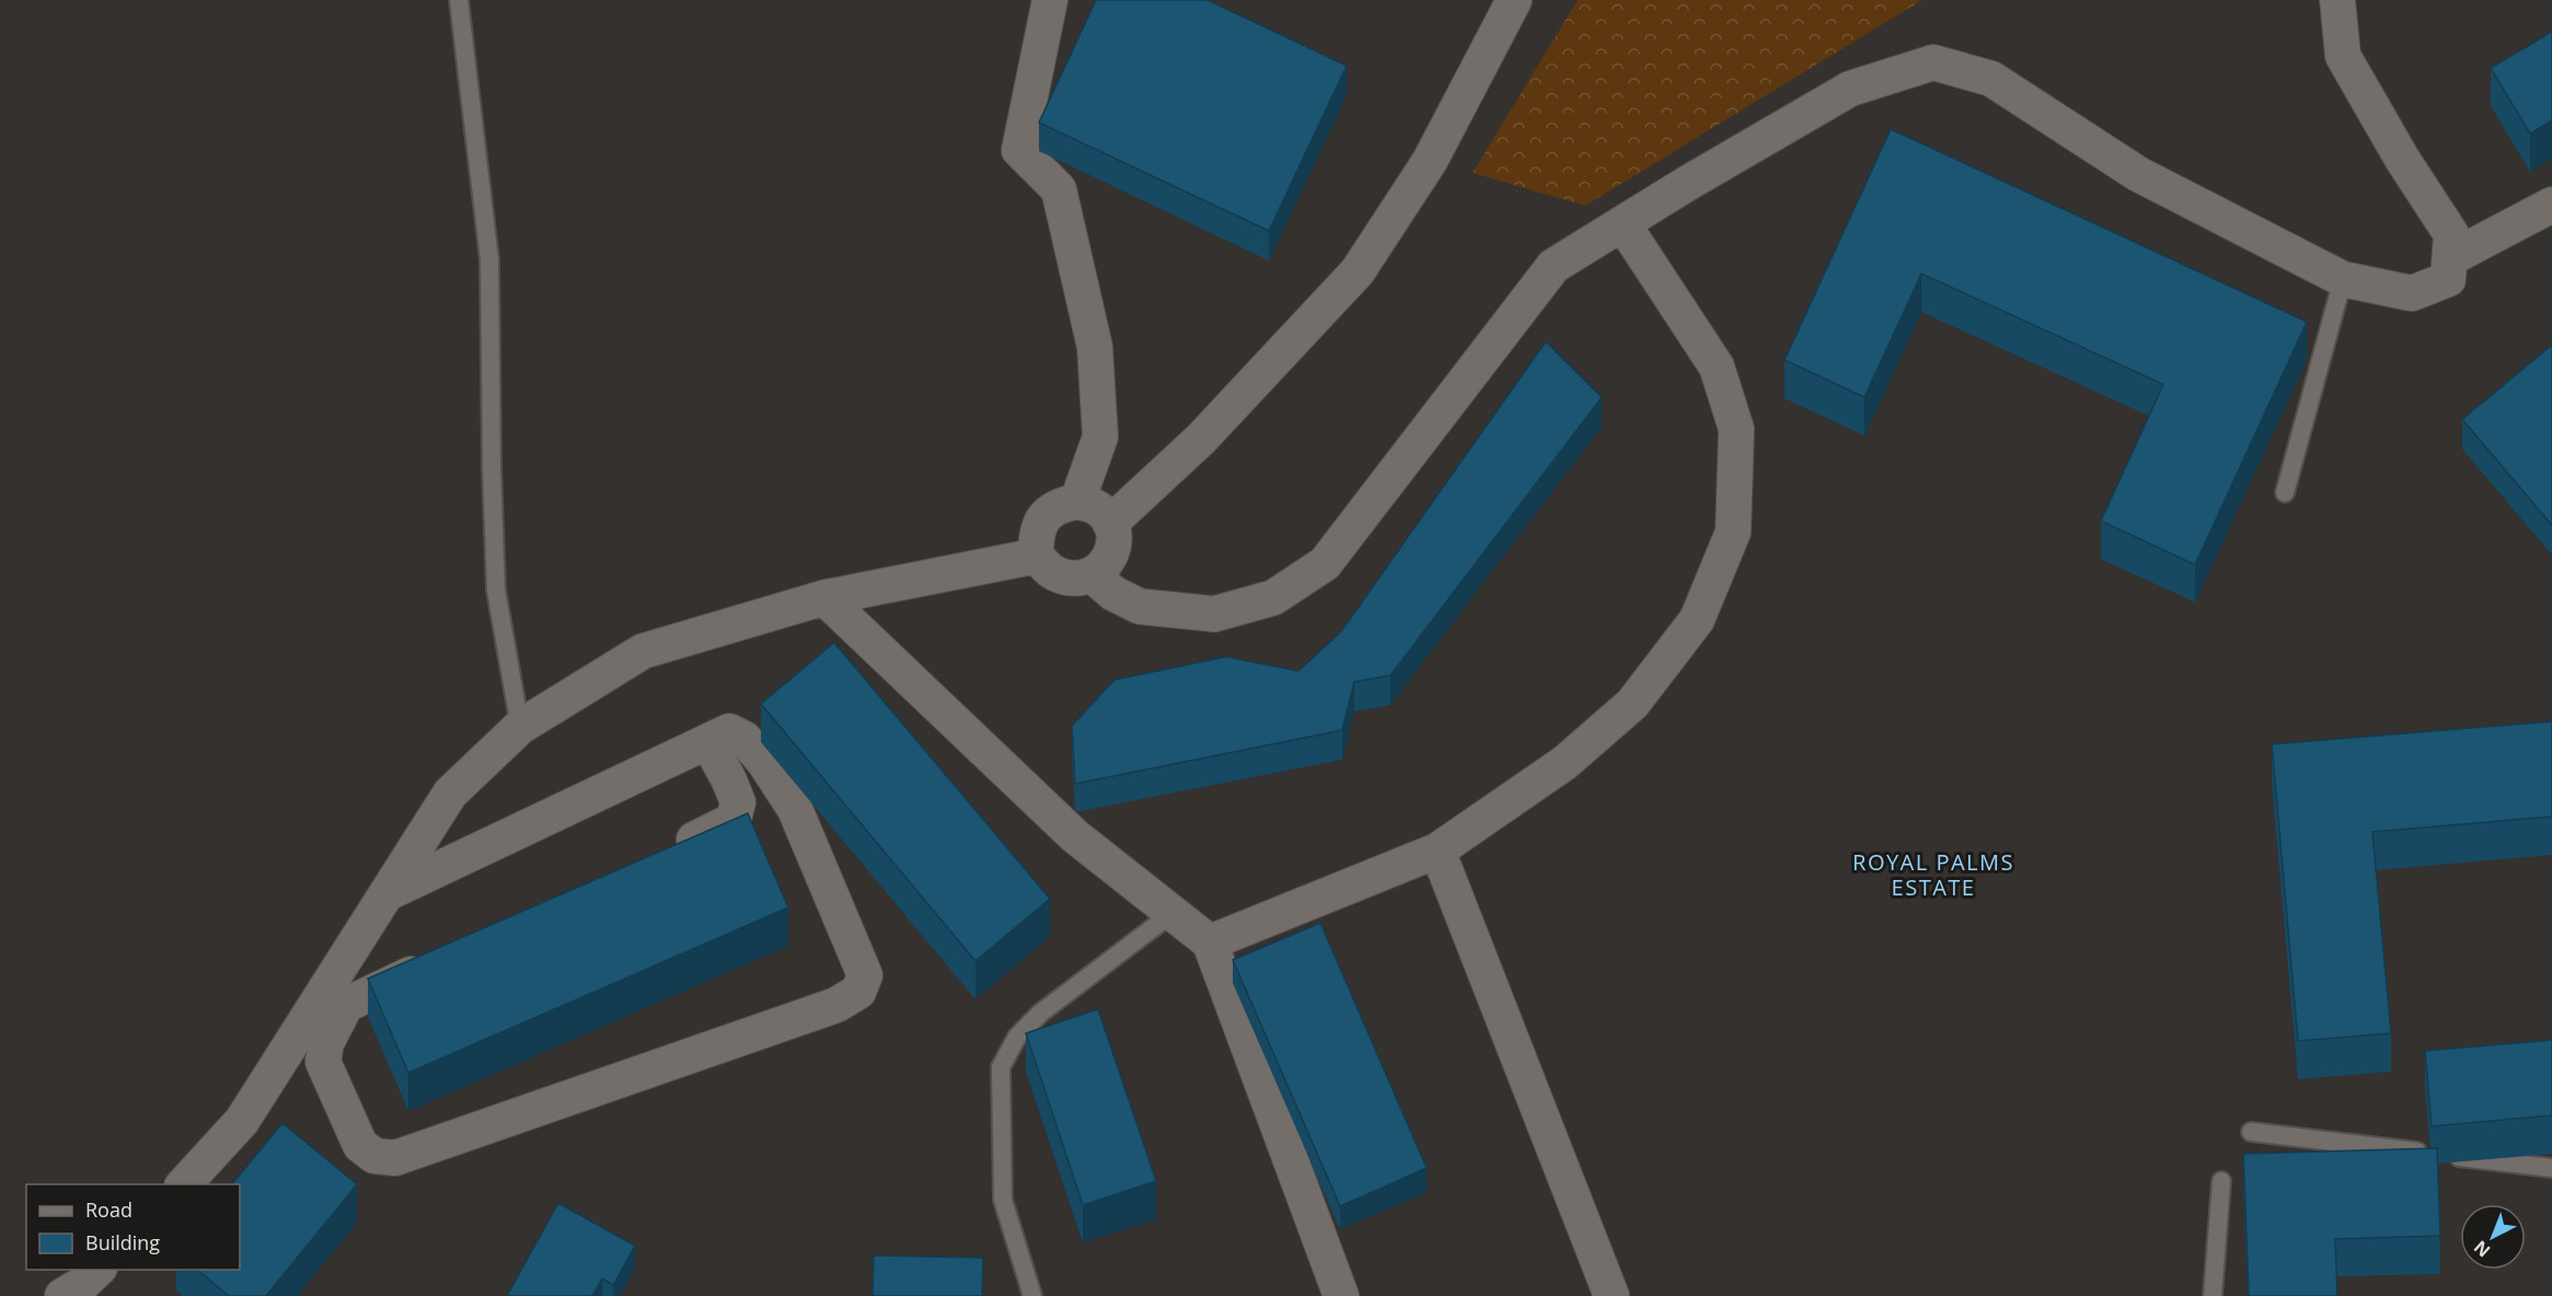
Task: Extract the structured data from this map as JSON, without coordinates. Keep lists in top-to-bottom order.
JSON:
{
  "districts": ["ROYAL PALMS ESTATE"],
  "legend": ["Road", "Building"],
  "north": "bottom left"
}
